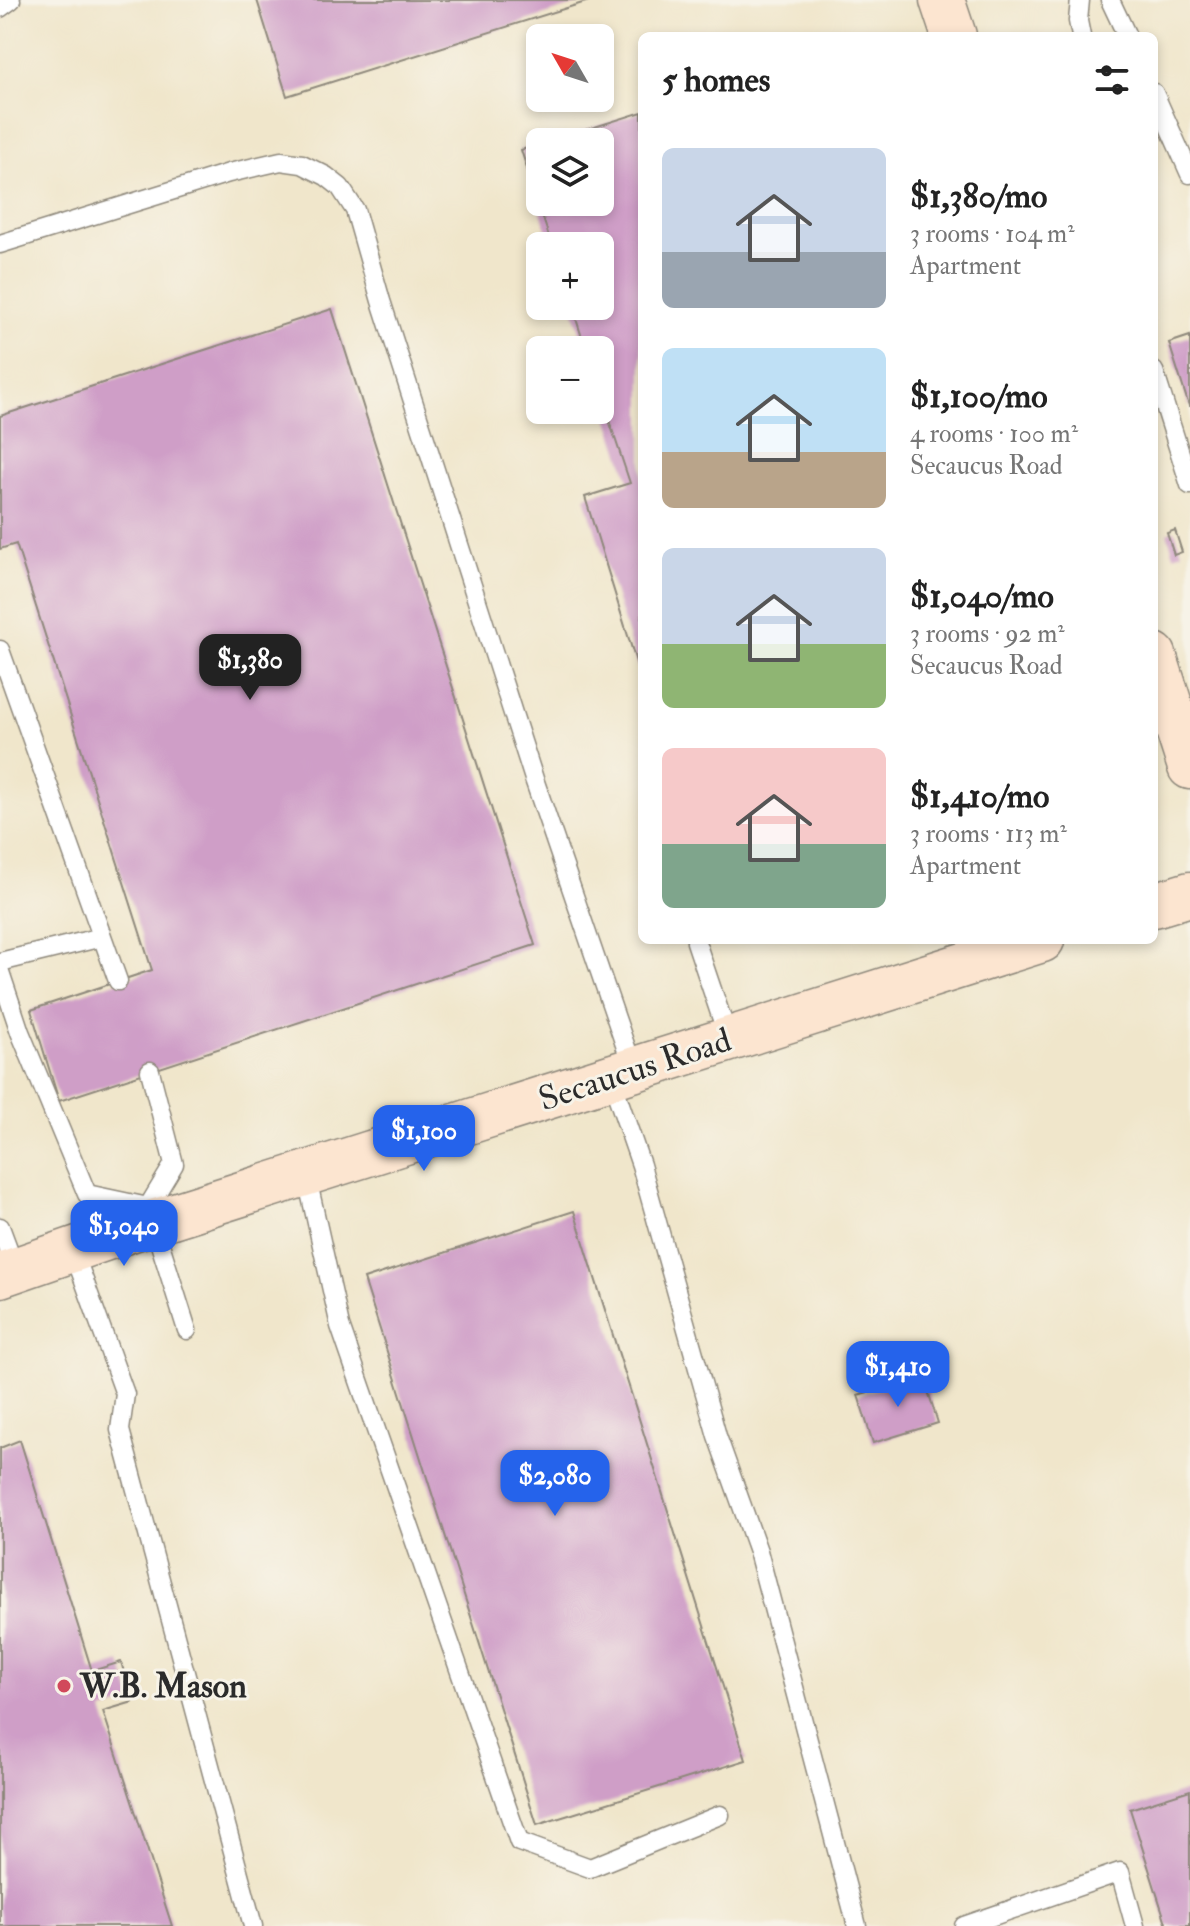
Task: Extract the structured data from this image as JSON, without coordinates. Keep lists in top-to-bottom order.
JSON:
{
  "streets": {
    "main road": ["Secaucus Road"]
  },
  "places": ["W.B. Mason"],
  "north": "top left",
  "page": {
    "map_buttons": ["+", "−"],
    "heading": "5 homes",
    "list": [
      {
        "name": "$1,380/mo",
        "note": "3 rooms · 104 m² · Apartment"
      },
      {
        "name": "$1,100/mo",
        "note": "4 rooms · 100 m² · Secaucus Road"
      },
      {
        "name": "$1,040/mo",
        "note": "3 rooms · 92 m² · Secaucus Road"
      },
      {
        "name": "$1,410/mo",
        "note": "3 rooms · 113 m² · Apartment"
      }
    ],
    "price": [
      "$1,380",
      "$1,100",
      "$1,040",
      "$1,410",
      "$2,080"
    ]
  }
}
